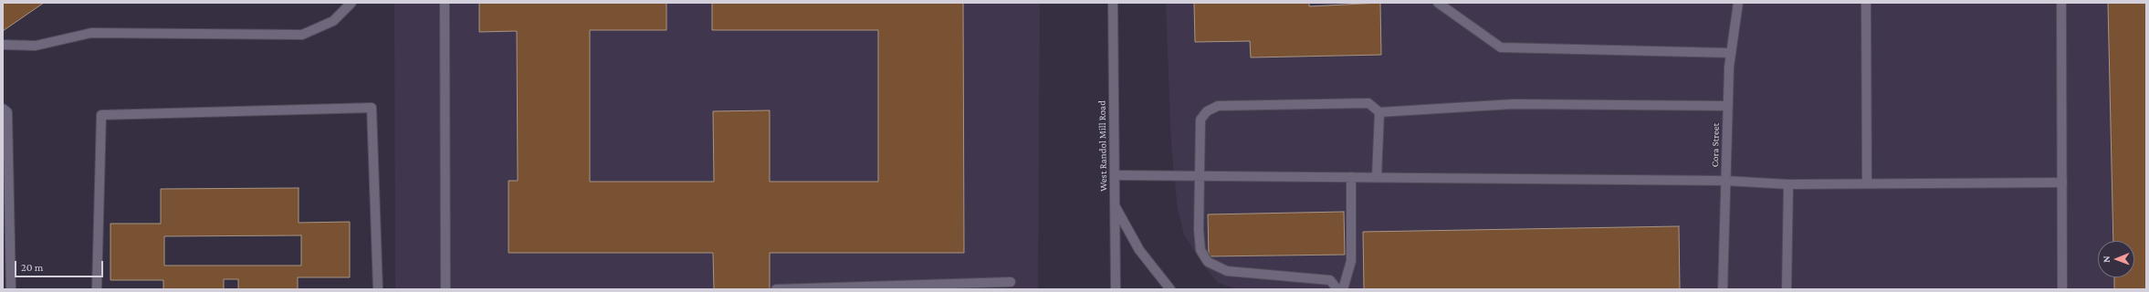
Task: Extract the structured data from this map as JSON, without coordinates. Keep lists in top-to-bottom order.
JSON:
{
  "streets": {
    "street": ["Cora Street", "West Randol Mill Road"]
  },
  "scale_bar": "20 m",
  "north": "left"
}
